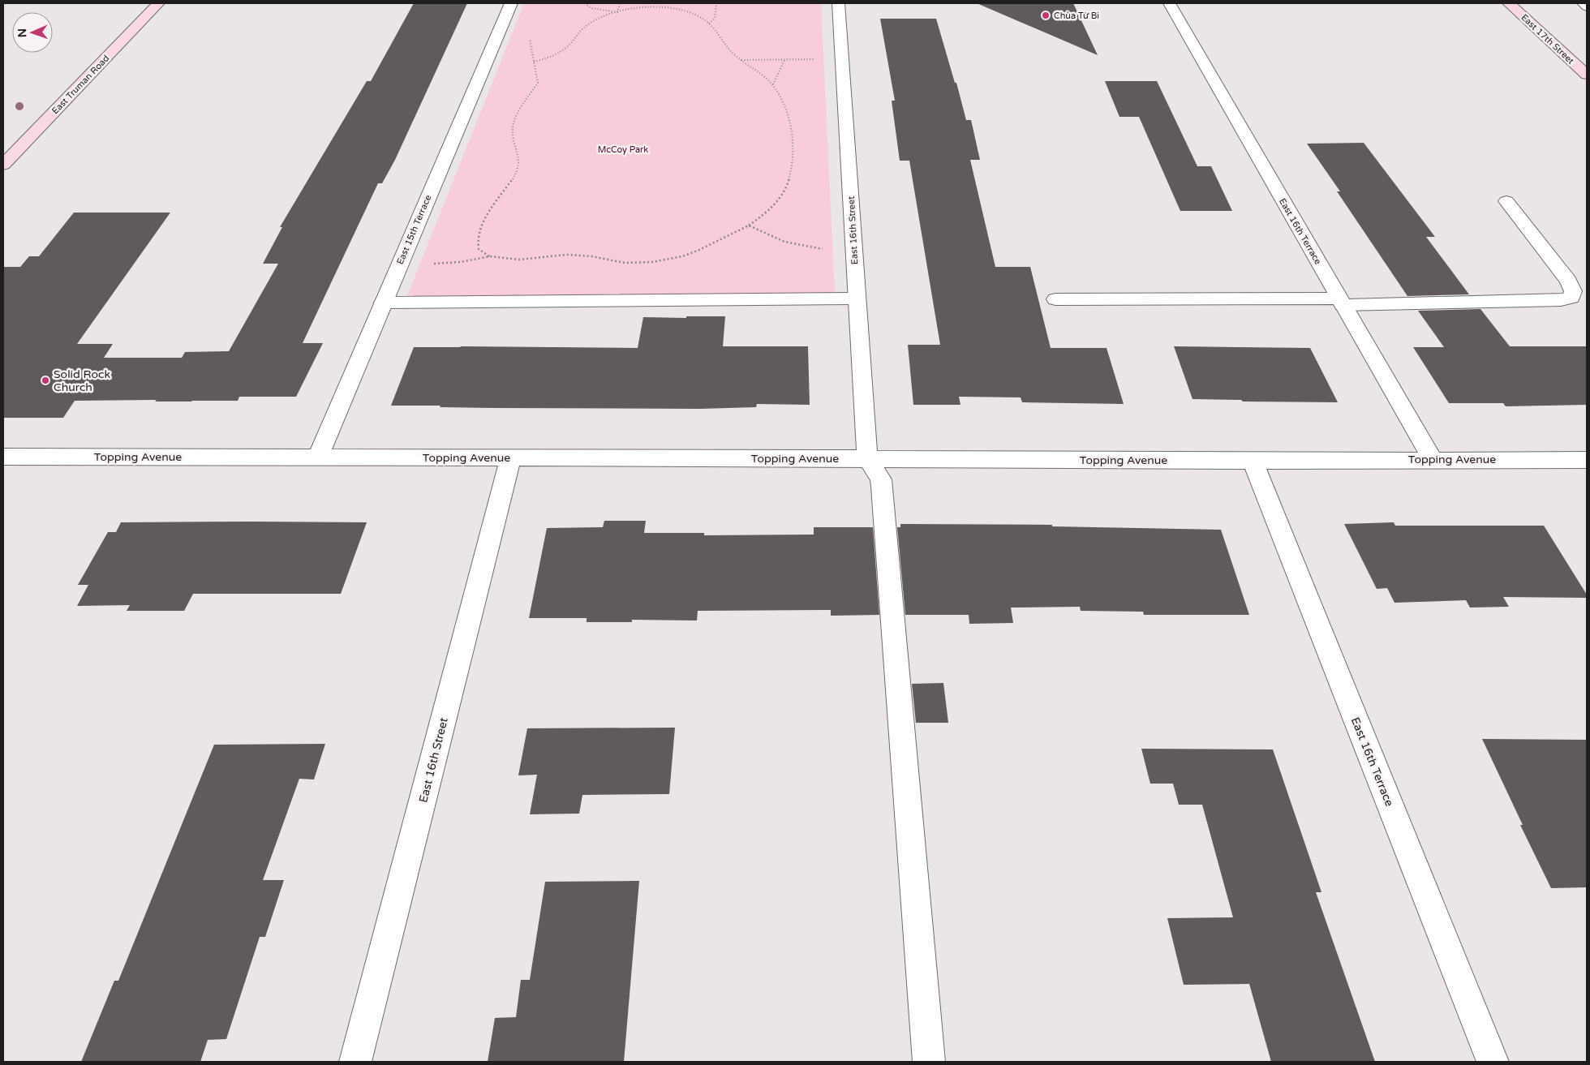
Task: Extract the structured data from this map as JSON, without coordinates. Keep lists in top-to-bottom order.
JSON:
{
  "streets": {
    "main road": ["East 17th Street", "East Truman Road"],
    "street": [
      "East 15th Terrace",
      "East 16th Street",
      "East 16th Terrace",
      "Topping Avenue"
    ]
  },
  "crossings": [
    ["East 15th Terrace", "Topping Avenue"],
    ["East 16th Street", "Topping Avenue"],
    ["East 16th Terrace", "Topping Avenue"]
  ],
  "parks": ["McCoy Park"],
  "places": ["Chùa Từ Bi", "Solid Rock Church"],
  "north": "left"
}
